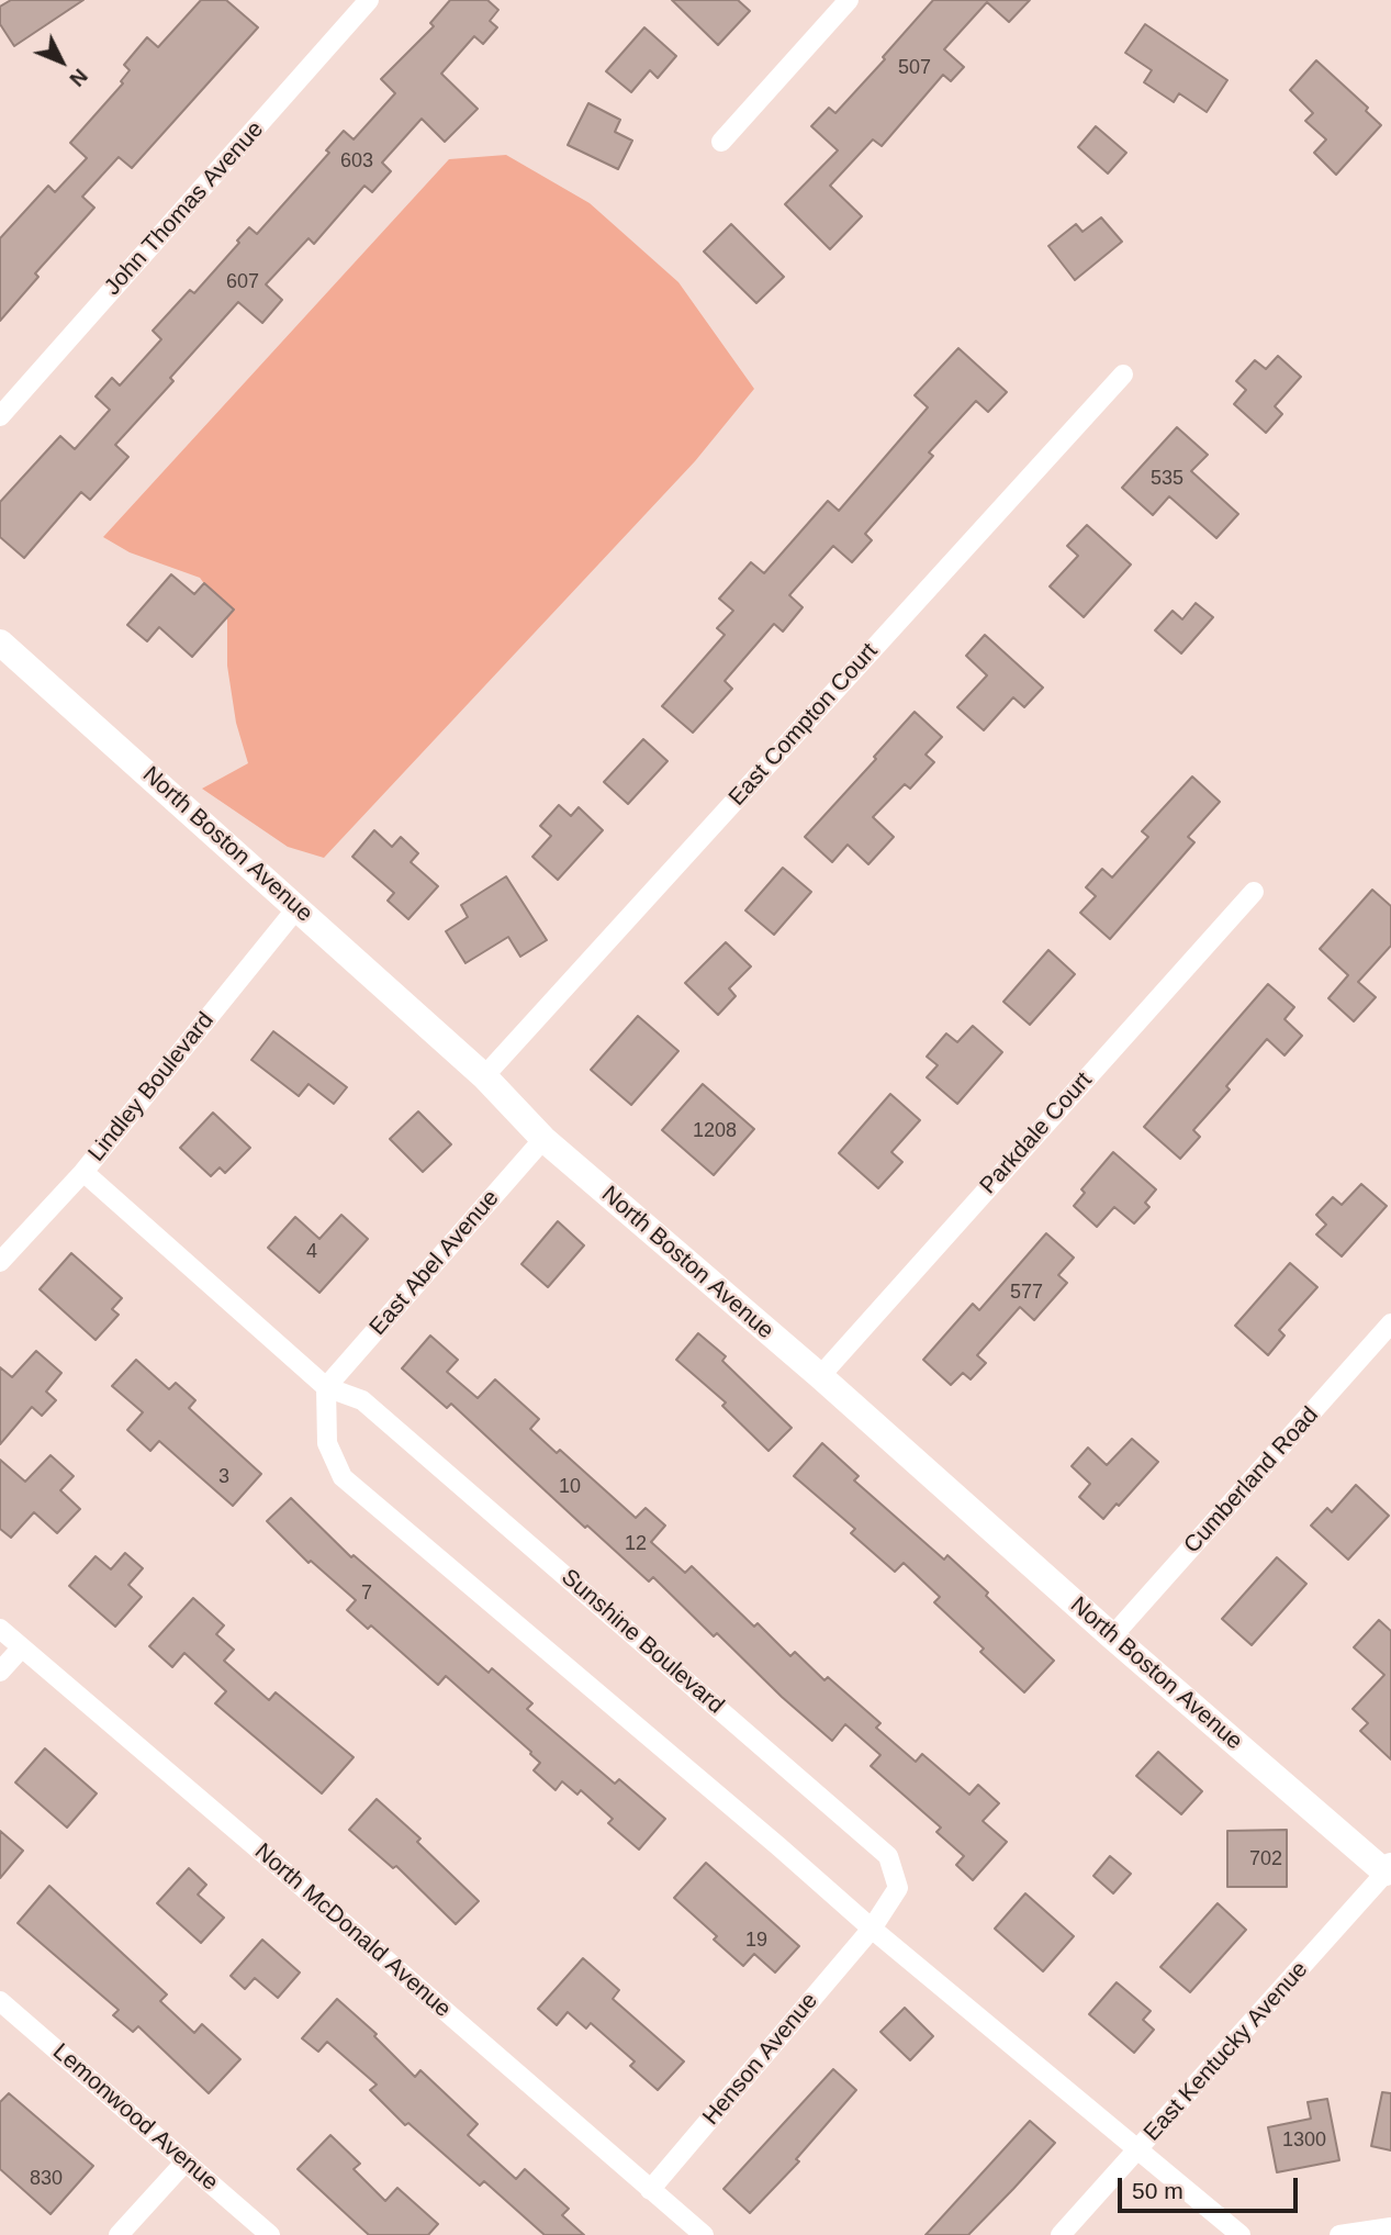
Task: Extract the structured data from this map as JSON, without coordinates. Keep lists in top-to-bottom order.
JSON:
{
  "streets": {
    "street": [
      "John Thomas Avenue",
      "East Compton Court",
      "North Boston Avenue",
      "Lindley Boulevard",
      "Parkdale Court",
      "East Abel Avenue",
      "Cumberland Road",
      "Sunshine Boulevard",
      "North McDonald Avenue",
      "East Kentucky Avenue",
      "Henson Avenue",
      "Lemonwood Avenue"
    ]
  },
  "crossings": [
    ["East Compton Court", "North Boston Avenue"],
    ["North Boston Avenue", "Lindley Boulevard"],
    ["North Boston Avenue", "Parkdale Court"],
    ["North Boston Avenue", "East Abel Avenue"],
    ["North Boston Avenue", "Cumberland Road"],
    ["North Boston Avenue", "East Kentucky Avenue"],
    ["Lindley Boulevard", "Sunshine Boulevard"],
    ["East Abel Avenue", "Sunshine Boulevard"],
    ["Sunshine Boulevard", "Henson Avenue"],
    ["North McDonald Avenue", "Henson Avenue"]
  ],
  "house_numbers": [
    "507",
    "603",
    "607",
    "535",
    "1208",
    "4",
    "577",
    "3",
    "10",
    "12",
    "7",
    "702",
    "19",
    "1300",
    "830"
  ],
  "scale_bar": "50 m",
  "north": "bottom right"
}
